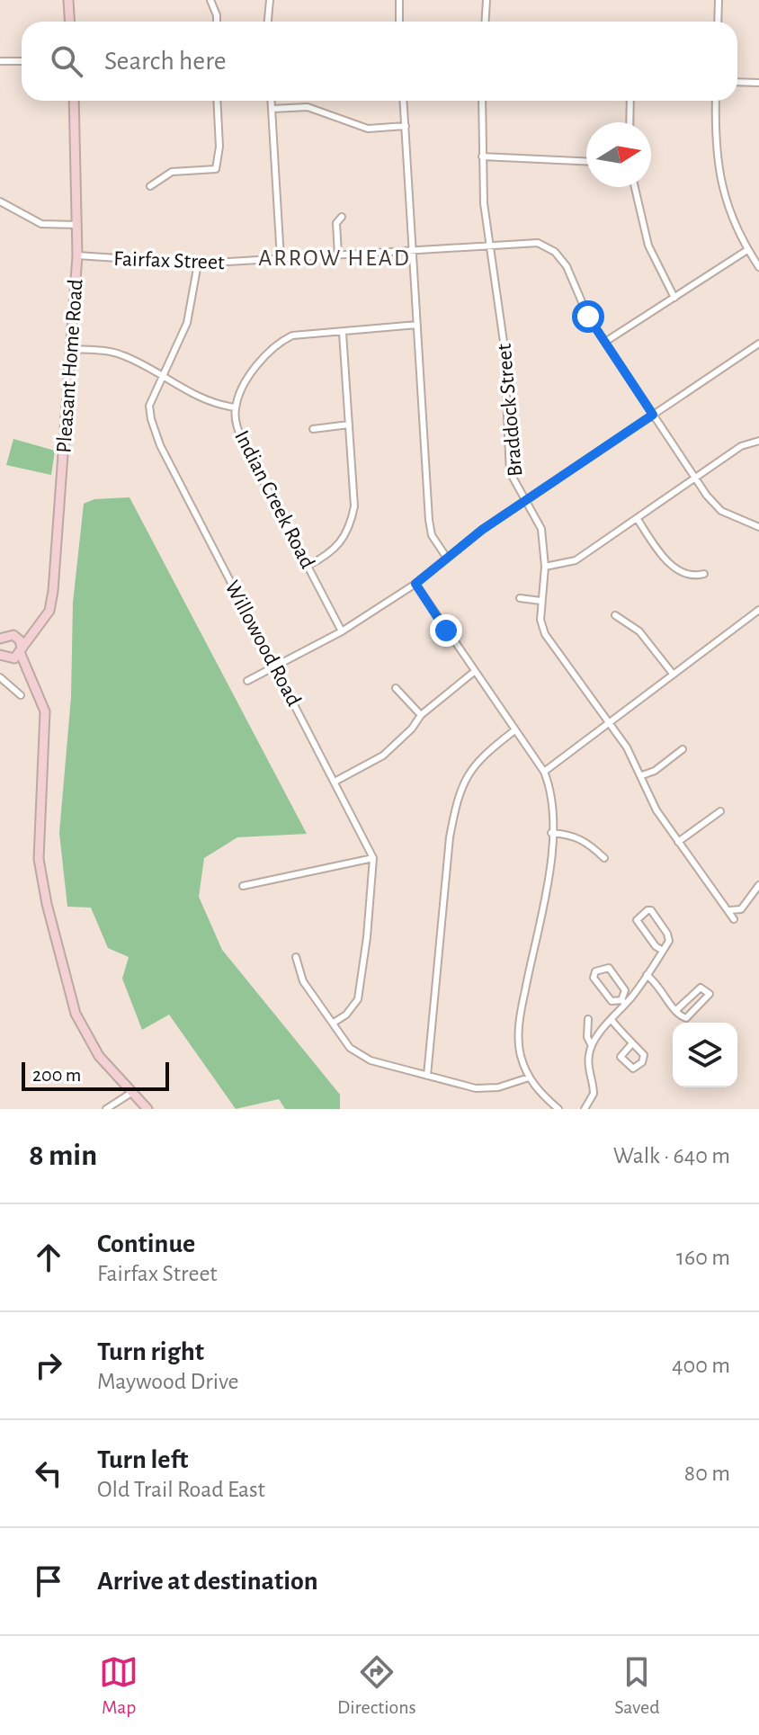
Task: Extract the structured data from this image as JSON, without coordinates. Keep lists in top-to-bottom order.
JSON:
{
  "streets": {
    "street": [
      "Fairfax Street",
      "Pleasant Home Road",
      "Braddock Street",
      "Indian Creek Road",
      "Willowood Road"
    ]
  },
  "crossings": [
    ["Fairfax Street", "Pleasant Home Road"],
    ["Fairfax Street", "Braddock Street"],
    ["Fairfax Street", "Willowood Road"]
  ],
  "districts": ["ARROW HEAD"],
  "scale_bar": "200 m",
  "north": "right",
  "page": {
    "search": "Search here",
    "scale": "200 m",
    "heading": ["8 min", "Walk · 640 m"],
    "list": [
      ["Continue", "Fairfax Street", "160 m"],
      ["Turn right", "Maywood Drive", "400 m"],
      ["Turn left", "Old Trail Road East", "80 m"],
      "Arrive at destination"
    ],
    "nav": ["Map", "Directions", "Saved"]
  }
}
